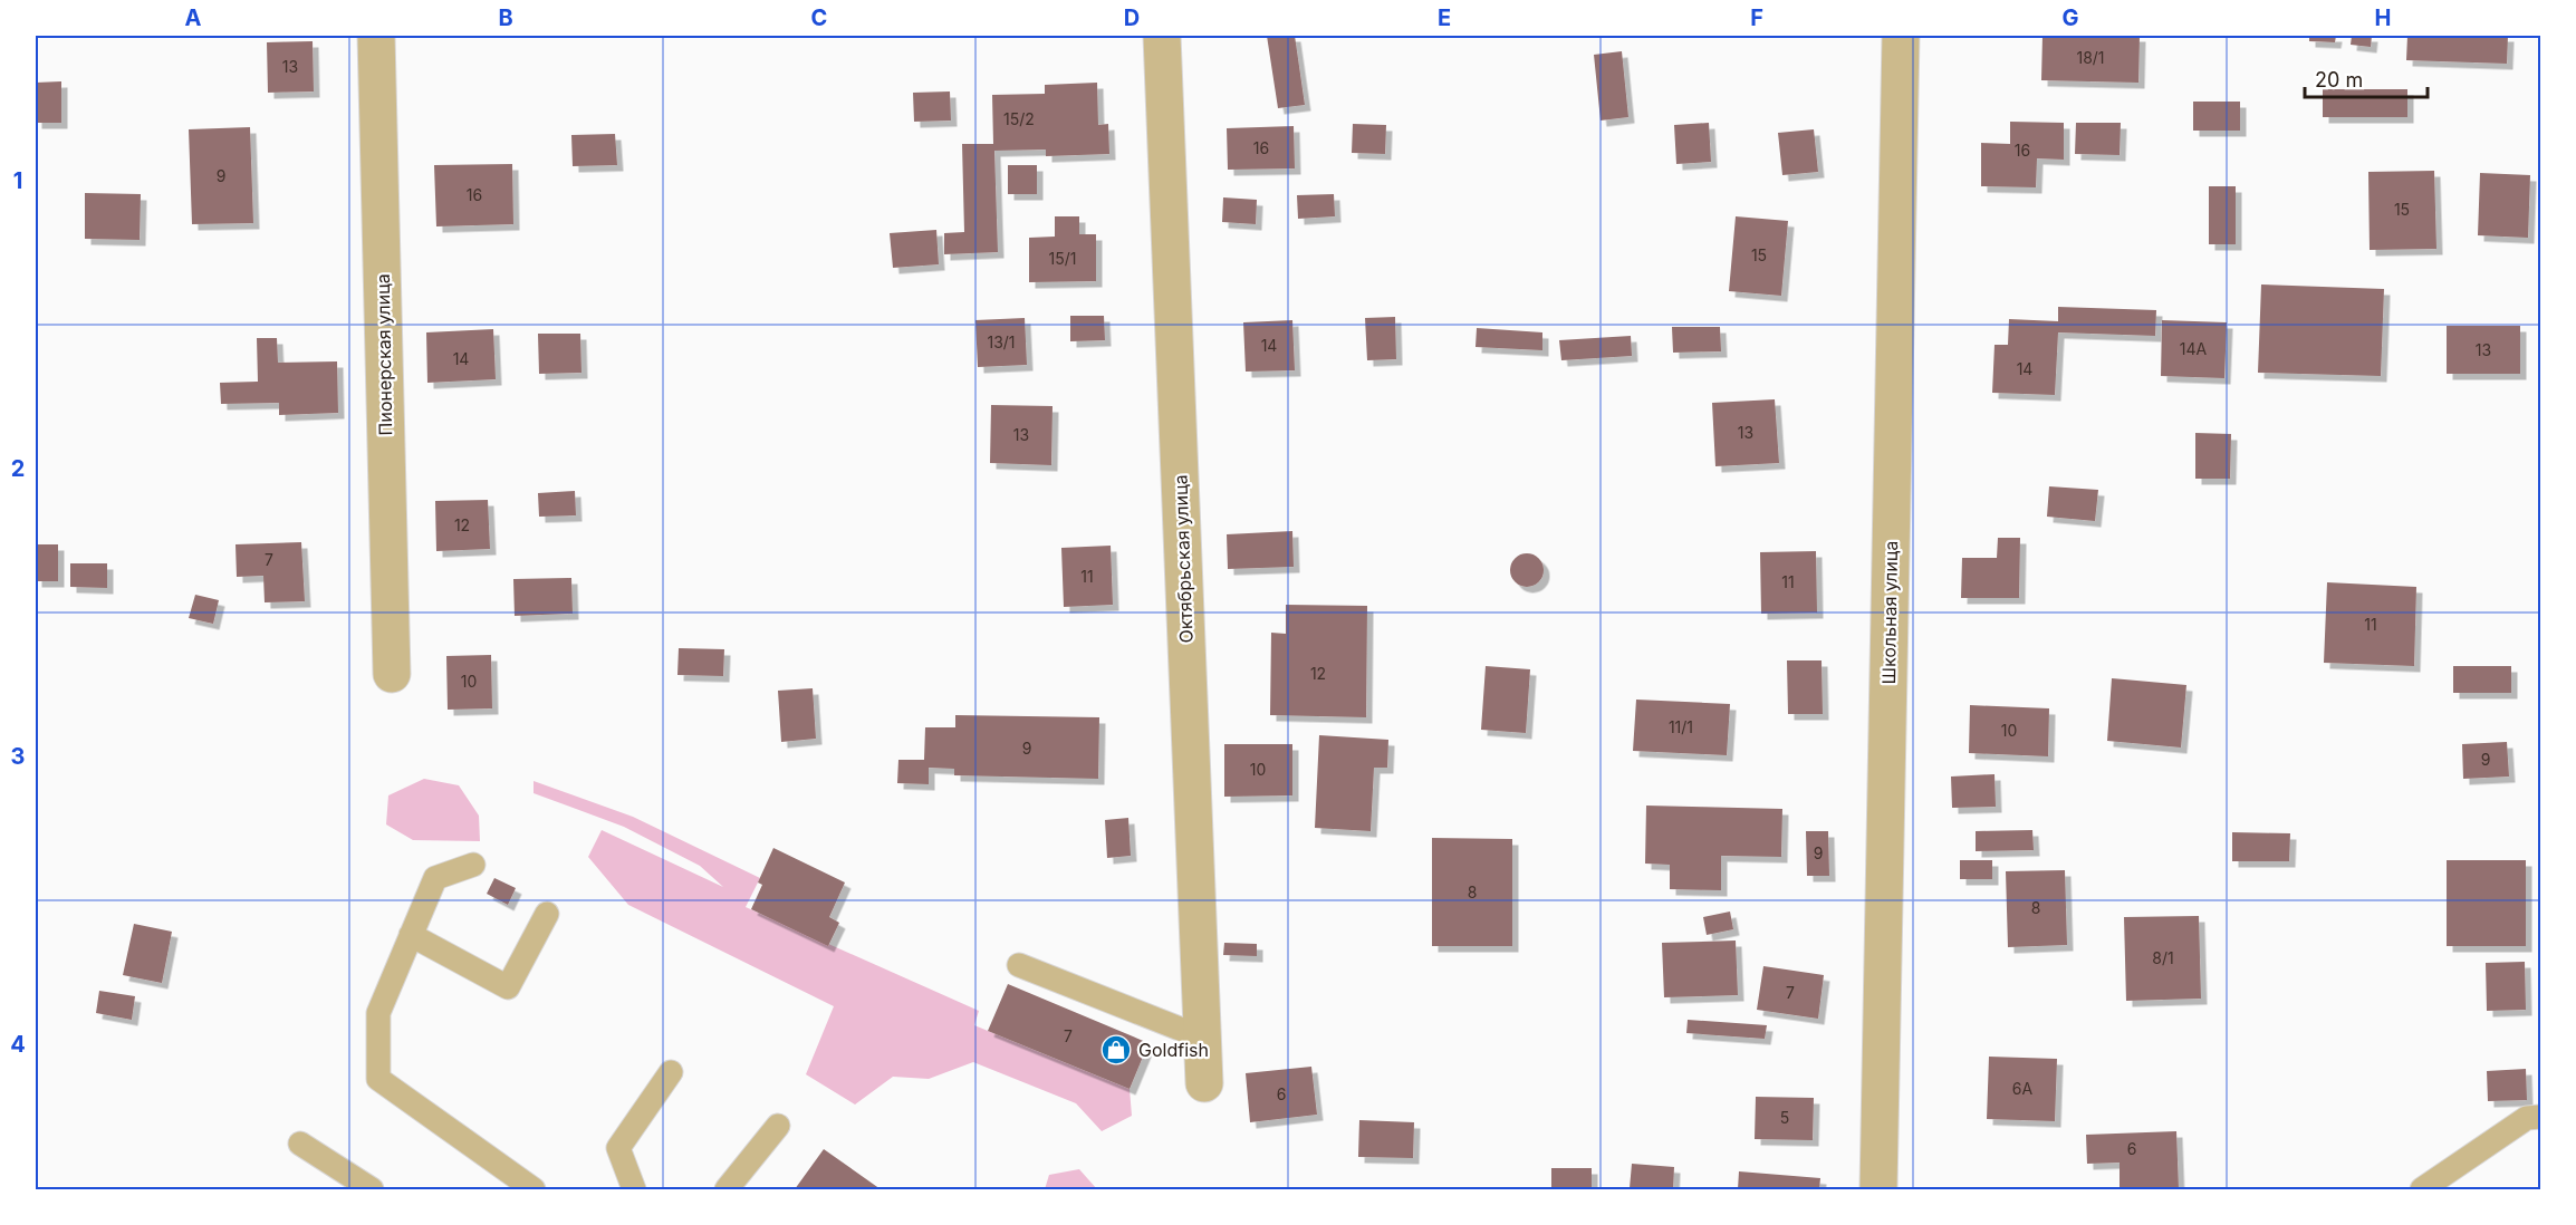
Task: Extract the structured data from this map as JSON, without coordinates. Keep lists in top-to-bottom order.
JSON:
{
  "streets": {
    "street": ["Пионерская улица", "Октябрьская улица", "Школьная улица"]
  },
  "places": {
    "shop": ["Goldfish"]
  },
  "house_numbers": [
    "18/1",
    "13",
    "15/2",
    "16",
    "16",
    "9",
    "16",
    "15",
    "15",
    "15/1",
    "13/1",
    "14",
    "14А",
    "13",
    "14",
    "14",
    "13",
    "13",
    "12",
    "7",
    "11",
    "11",
    "11",
    "12",
    "10",
    "11/1",
    "10",
    "9",
    "9",
    "10",
    "9",
    "8",
    "8",
    "8/1",
    "7",
    "7",
    "6А",
    "6",
    "5",
    "6"
  ],
  "scale_bar": "20 m",
  "grid": {
    "columns": [
      "A",
      "B",
      "C",
      "D",
      "E",
      "F",
      "G",
      "H"
    ],
    "rows": [
      "1",
      "2",
      "3",
      "4"
    ]
  }
}
